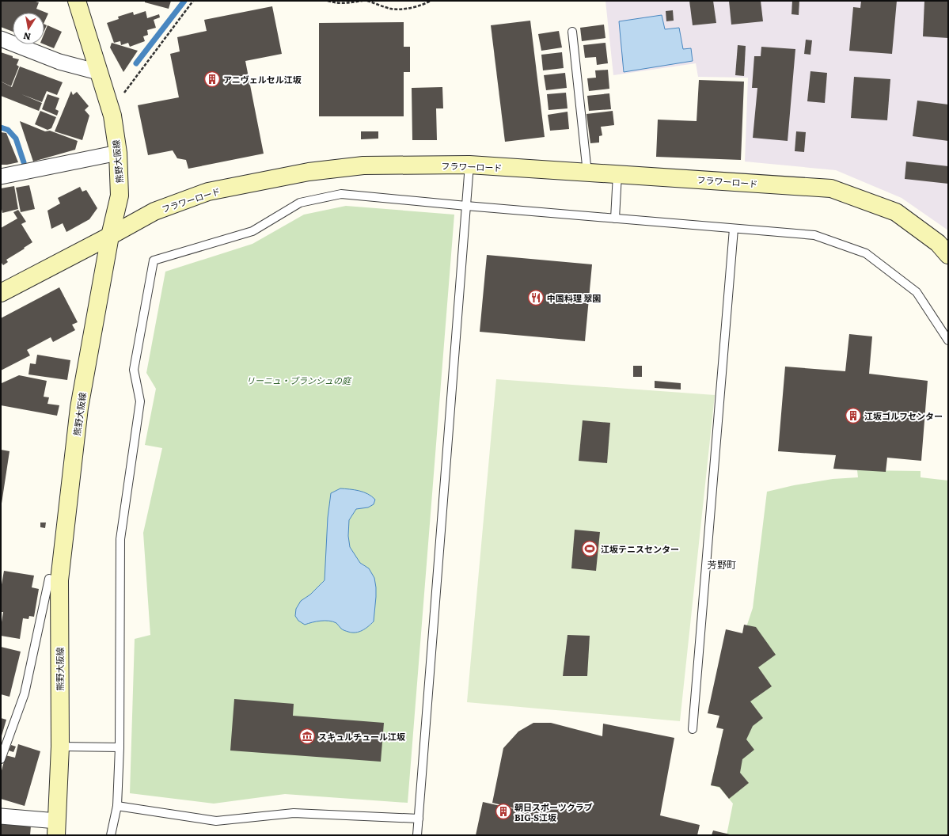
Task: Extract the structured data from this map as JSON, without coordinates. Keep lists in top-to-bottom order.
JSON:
{
  "streets": {
    "street": ["熊野大阪線", "フラワーロード"]
  },
  "crossings": [
    ["熊野大阪線", "フラワーロード"]
  ],
  "districts": ["芳野町"],
  "parks": ["リーニュ・ブランシュの庭"],
  "places": {
    "building": ["アニヴェルセル江坂", "江坂ゴルフセンター", "朝日スポーツクラブ BIG-S江坂"],
    "restaurant": ["中国料理 翠園"],
    "sports": ["江坂テニスセンター"],
    "museum": ["スキュルチュール江坂"]
  },
  "north": "bottom"
}
